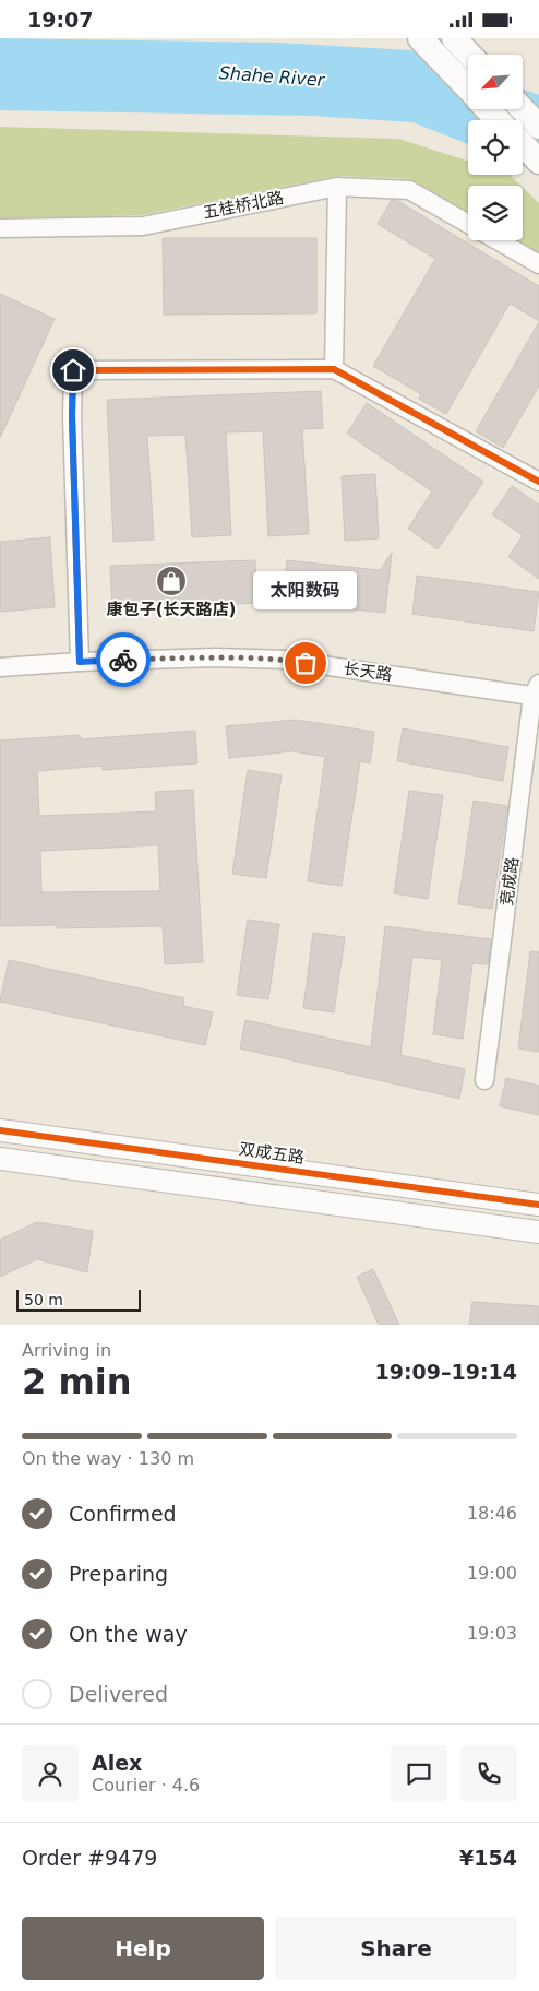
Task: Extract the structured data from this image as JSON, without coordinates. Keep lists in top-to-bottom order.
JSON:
{
  "streets": {
    "street": [
      "五桂桥北路",
      "长天路",
      "竞成路",
      "双成五路"
    ]
  },
  "crossings": [
    ["长天路", "竞成路"]
  ],
  "water": ["Shahe River"],
  "places": {
    "shop": ["康包子(长天路店)"],
    "other": ["太阳数码"]
  },
  "scale_bar": "50 m",
  "north": "bottom left",
  "page": {
    "status": "19:07",
    "bubble": "太阳数码",
    "scale": "50 m",
    "heading": ["2 min", "Arriving in", "19:09–19:14"],
    "panel": [
      "Alex",
      "Courier · 4.6",
      "Order #9479",
      "¥154"
    ],
    "bar": "On the way · 130 m",
    "list": [
      ["Confirmed", "18:46"],
      ["Preparing", "19:00"],
      ["On the way", "19:03"],
      "Delivered"
    ],
    "buttons": ["Help", "Share"]
  }
}
